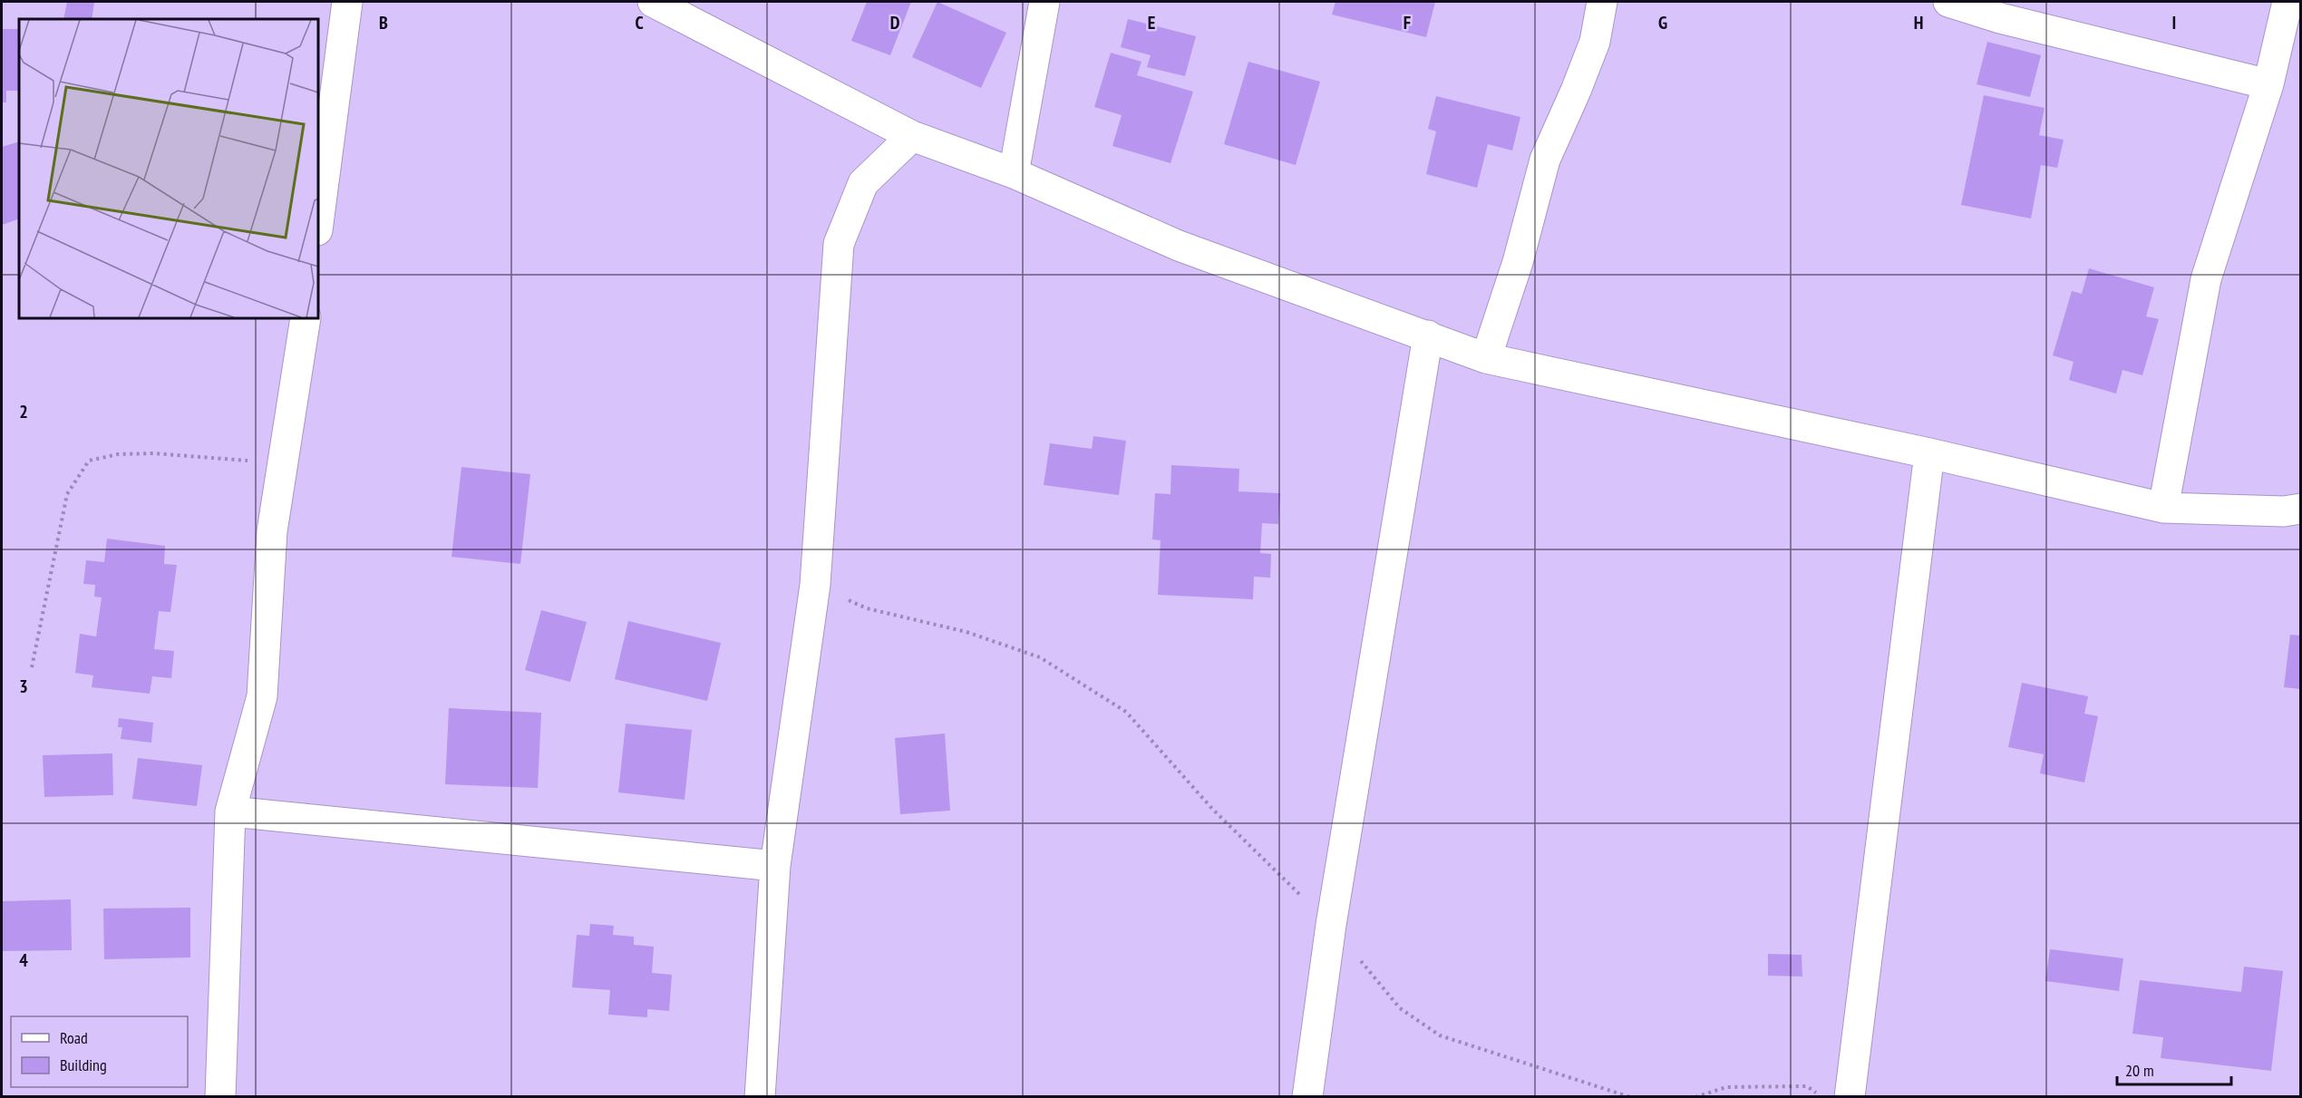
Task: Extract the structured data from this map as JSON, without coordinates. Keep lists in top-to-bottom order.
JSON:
{
  "legend": ["Road", "Building"],
  "scale_bar": "20 m",
  "grid": {
    "columns": [
      "B",
      "C",
      "D",
      "E",
      "F",
      "G",
      "H",
      "I"
    ],
    "rows": ["2", "3", "4"]
  }
}
